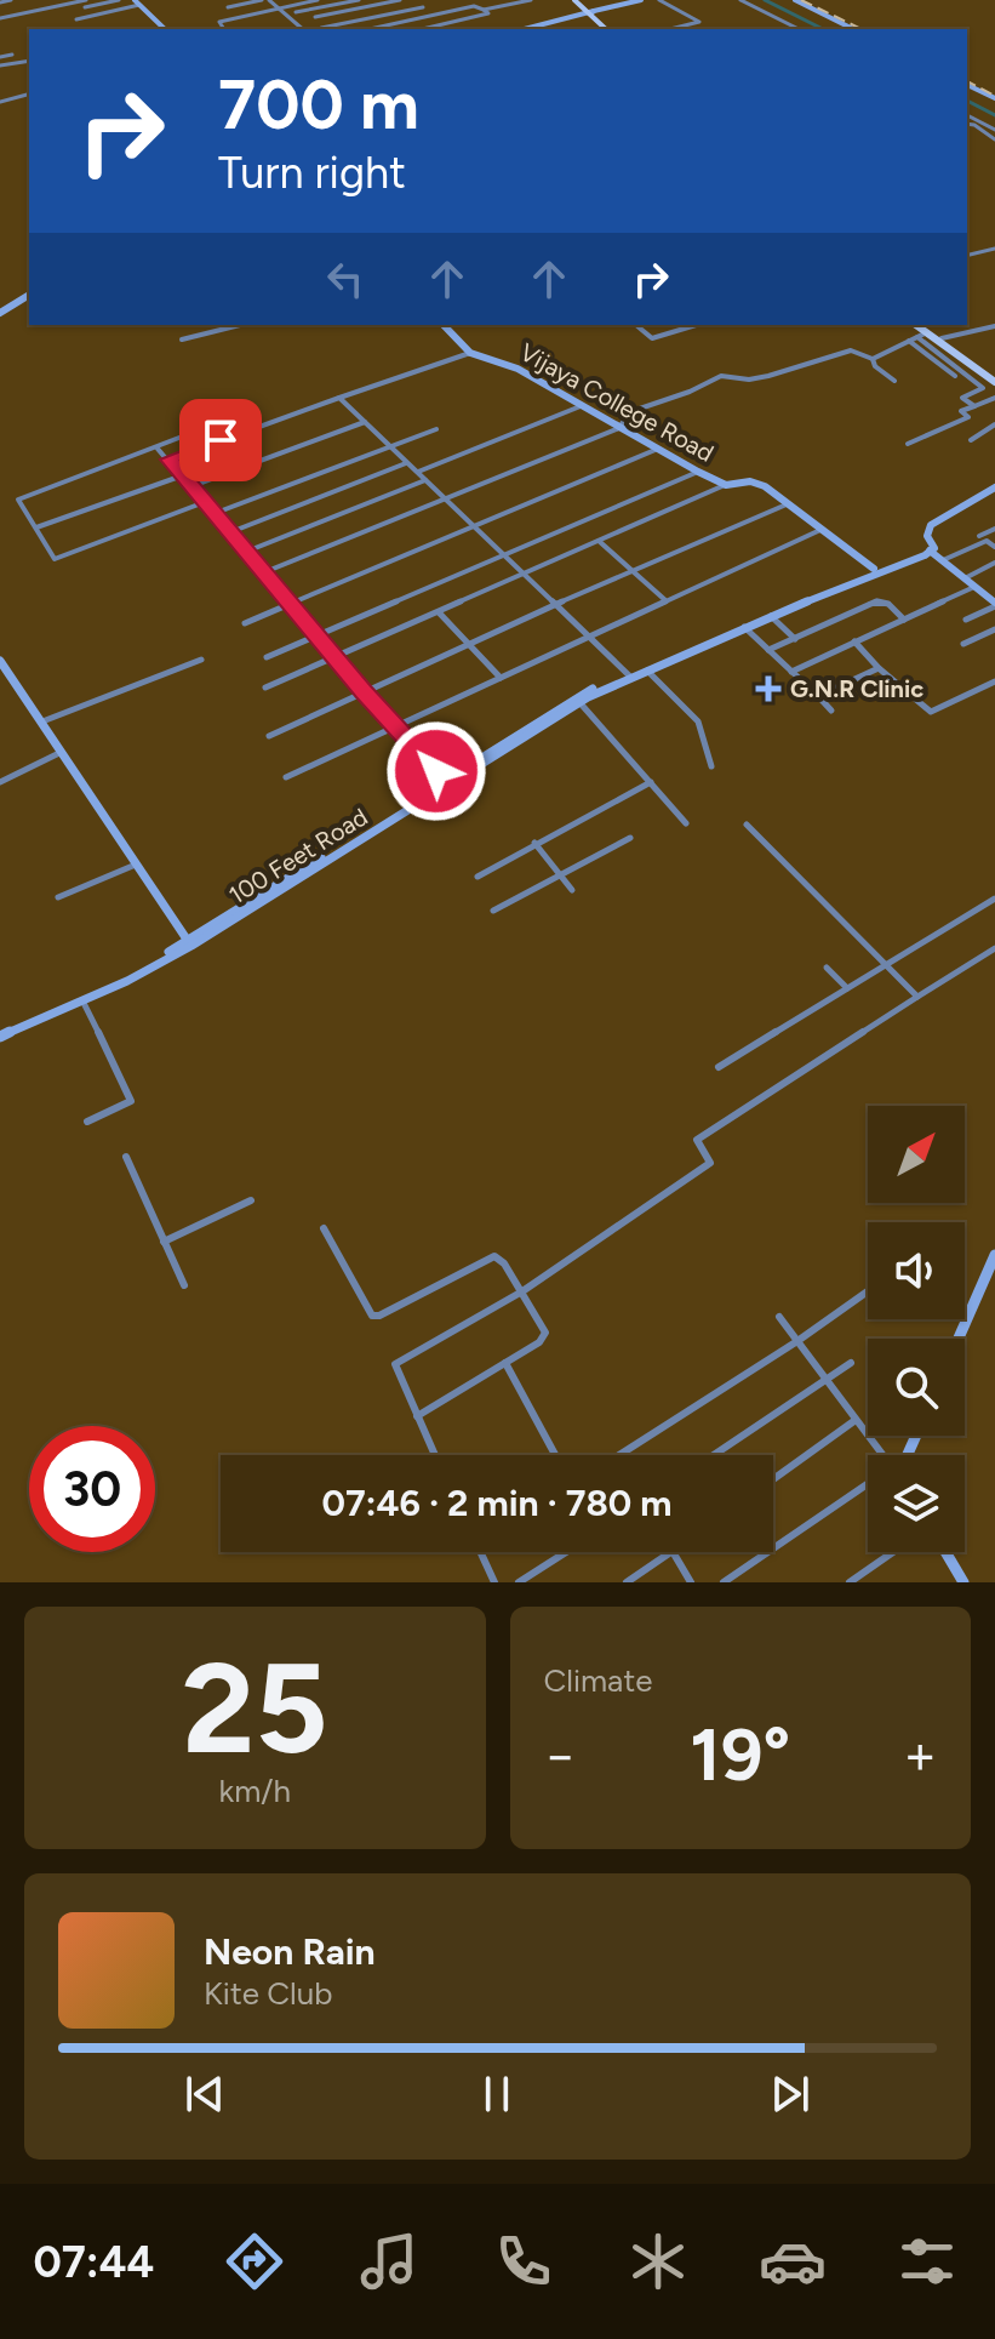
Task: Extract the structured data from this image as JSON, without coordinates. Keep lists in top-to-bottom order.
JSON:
{
  "streets": {
    "street": ["Vijaya College Road", "100 Feet Road"]
  },
  "crossings": [
    ["Vijaya College Road", "100 Feet Road"]
  ],
  "places": {
    "health": ["G.N.R Clinic"]
  },
  "north": "top right",
  "page": {
    "turn": ["700 m", "Turn right"],
    "limit": "30",
    "trip": "07:46 · 2 min · 780 m",
    "tile": [
      ["25", "km/h"],
      "Climate"
    ],
    "heat": ["−", "19°", "+"],
    "song": ["Neon Rain", "Kite Club"],
    "tabs": "07:44"
  }
}
